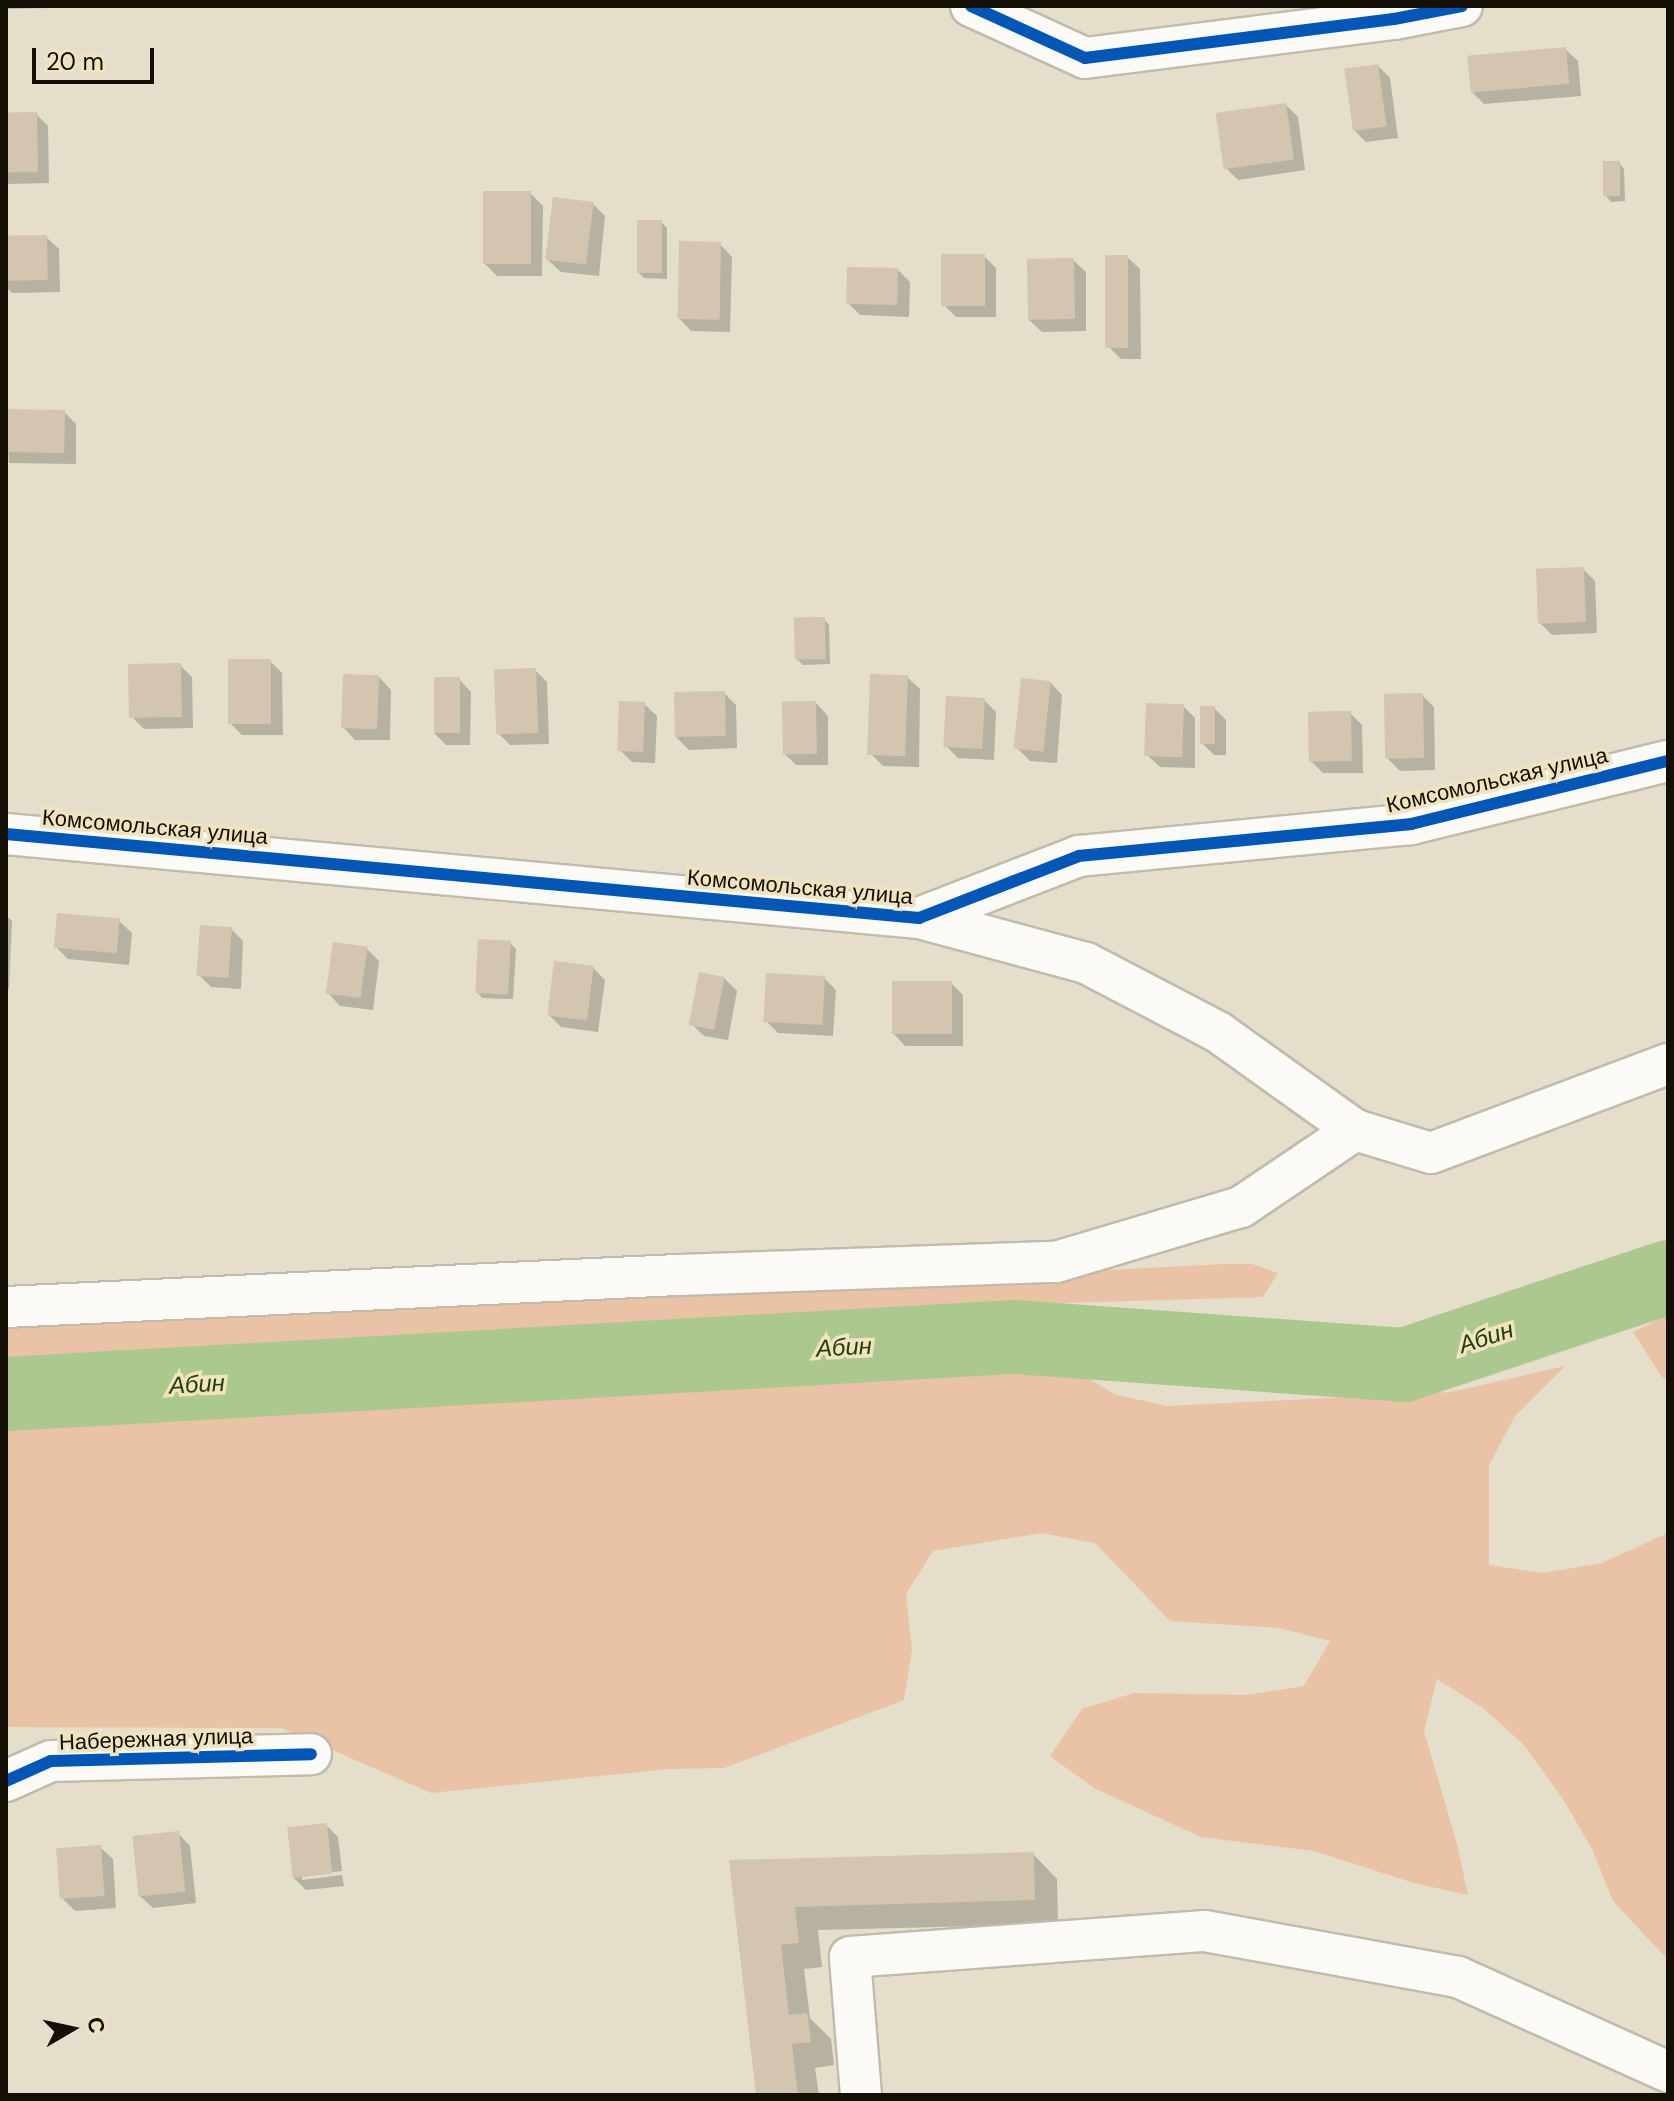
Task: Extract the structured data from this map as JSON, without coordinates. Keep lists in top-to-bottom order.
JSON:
{
  "streets": {
    "street": ["Комсомольская улица", "Набережная улица"]
  },
  "water": ["Абин"],
  "scale_bar": "20 m",
  "north": "right"
}
